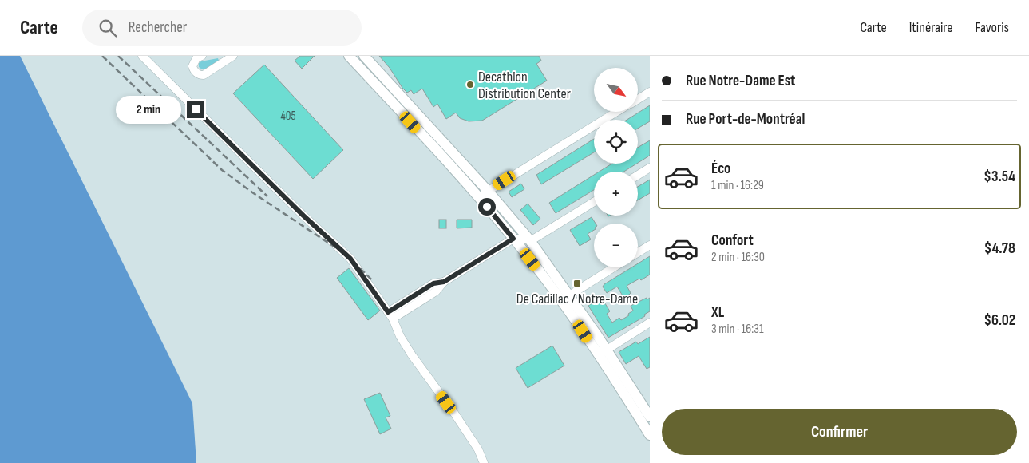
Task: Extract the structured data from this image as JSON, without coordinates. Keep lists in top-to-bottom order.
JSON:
{
  "places": {
    "other": ["Decathlon Distribution Center"],
    "transit": ["De Cadillac / Notre-Dame"]
  },
  "house_numbers": ["405"],
  "north": "bottom right",
  "page": {
    "header": "Carte",
    "search": "Rechercher",
    "nav": ["Carte", "Itinéraire", "Favoris"],
    "banner": ["Rue Notre-Dame Est", "Rue Port-de-Montréal"],
    "map_buttons": ["+", "−"],
    "bubble": "2 min",
    "list": [
      {
        "name": "Éco",
        "note": "1 min · 16:29",
        "value": "$3.54"
      },
      {
        "name": "Confort",
        "note": "2 min · 16:30",
        "value": "$4.78"
      },
      {
        "name": "XL",
        "note": "3 min · 16:31",
        "value": "$6.02"
      }
    ],
    "buttons": "Confirmer"
  }
}
